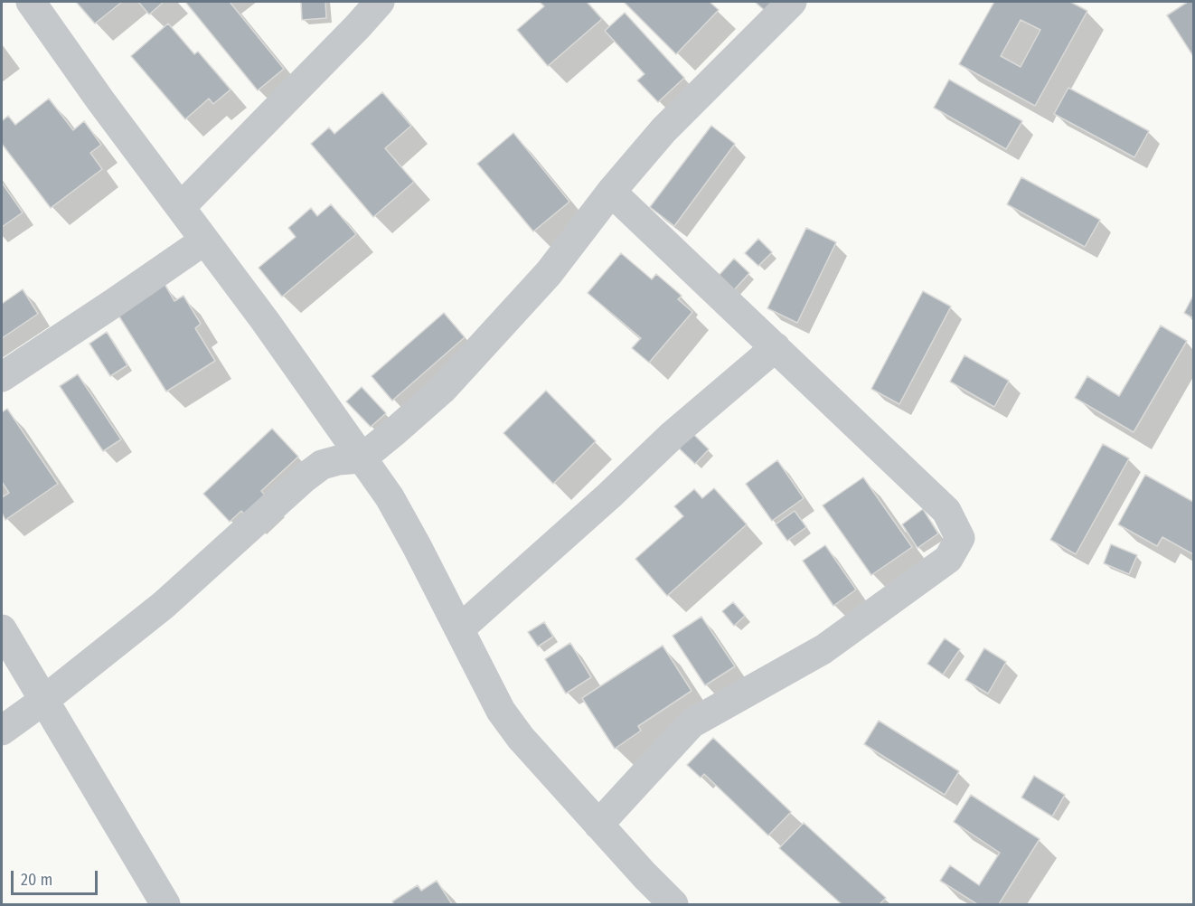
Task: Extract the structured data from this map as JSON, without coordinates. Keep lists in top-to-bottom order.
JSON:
{
  "scale_bar": "20 m"
}
